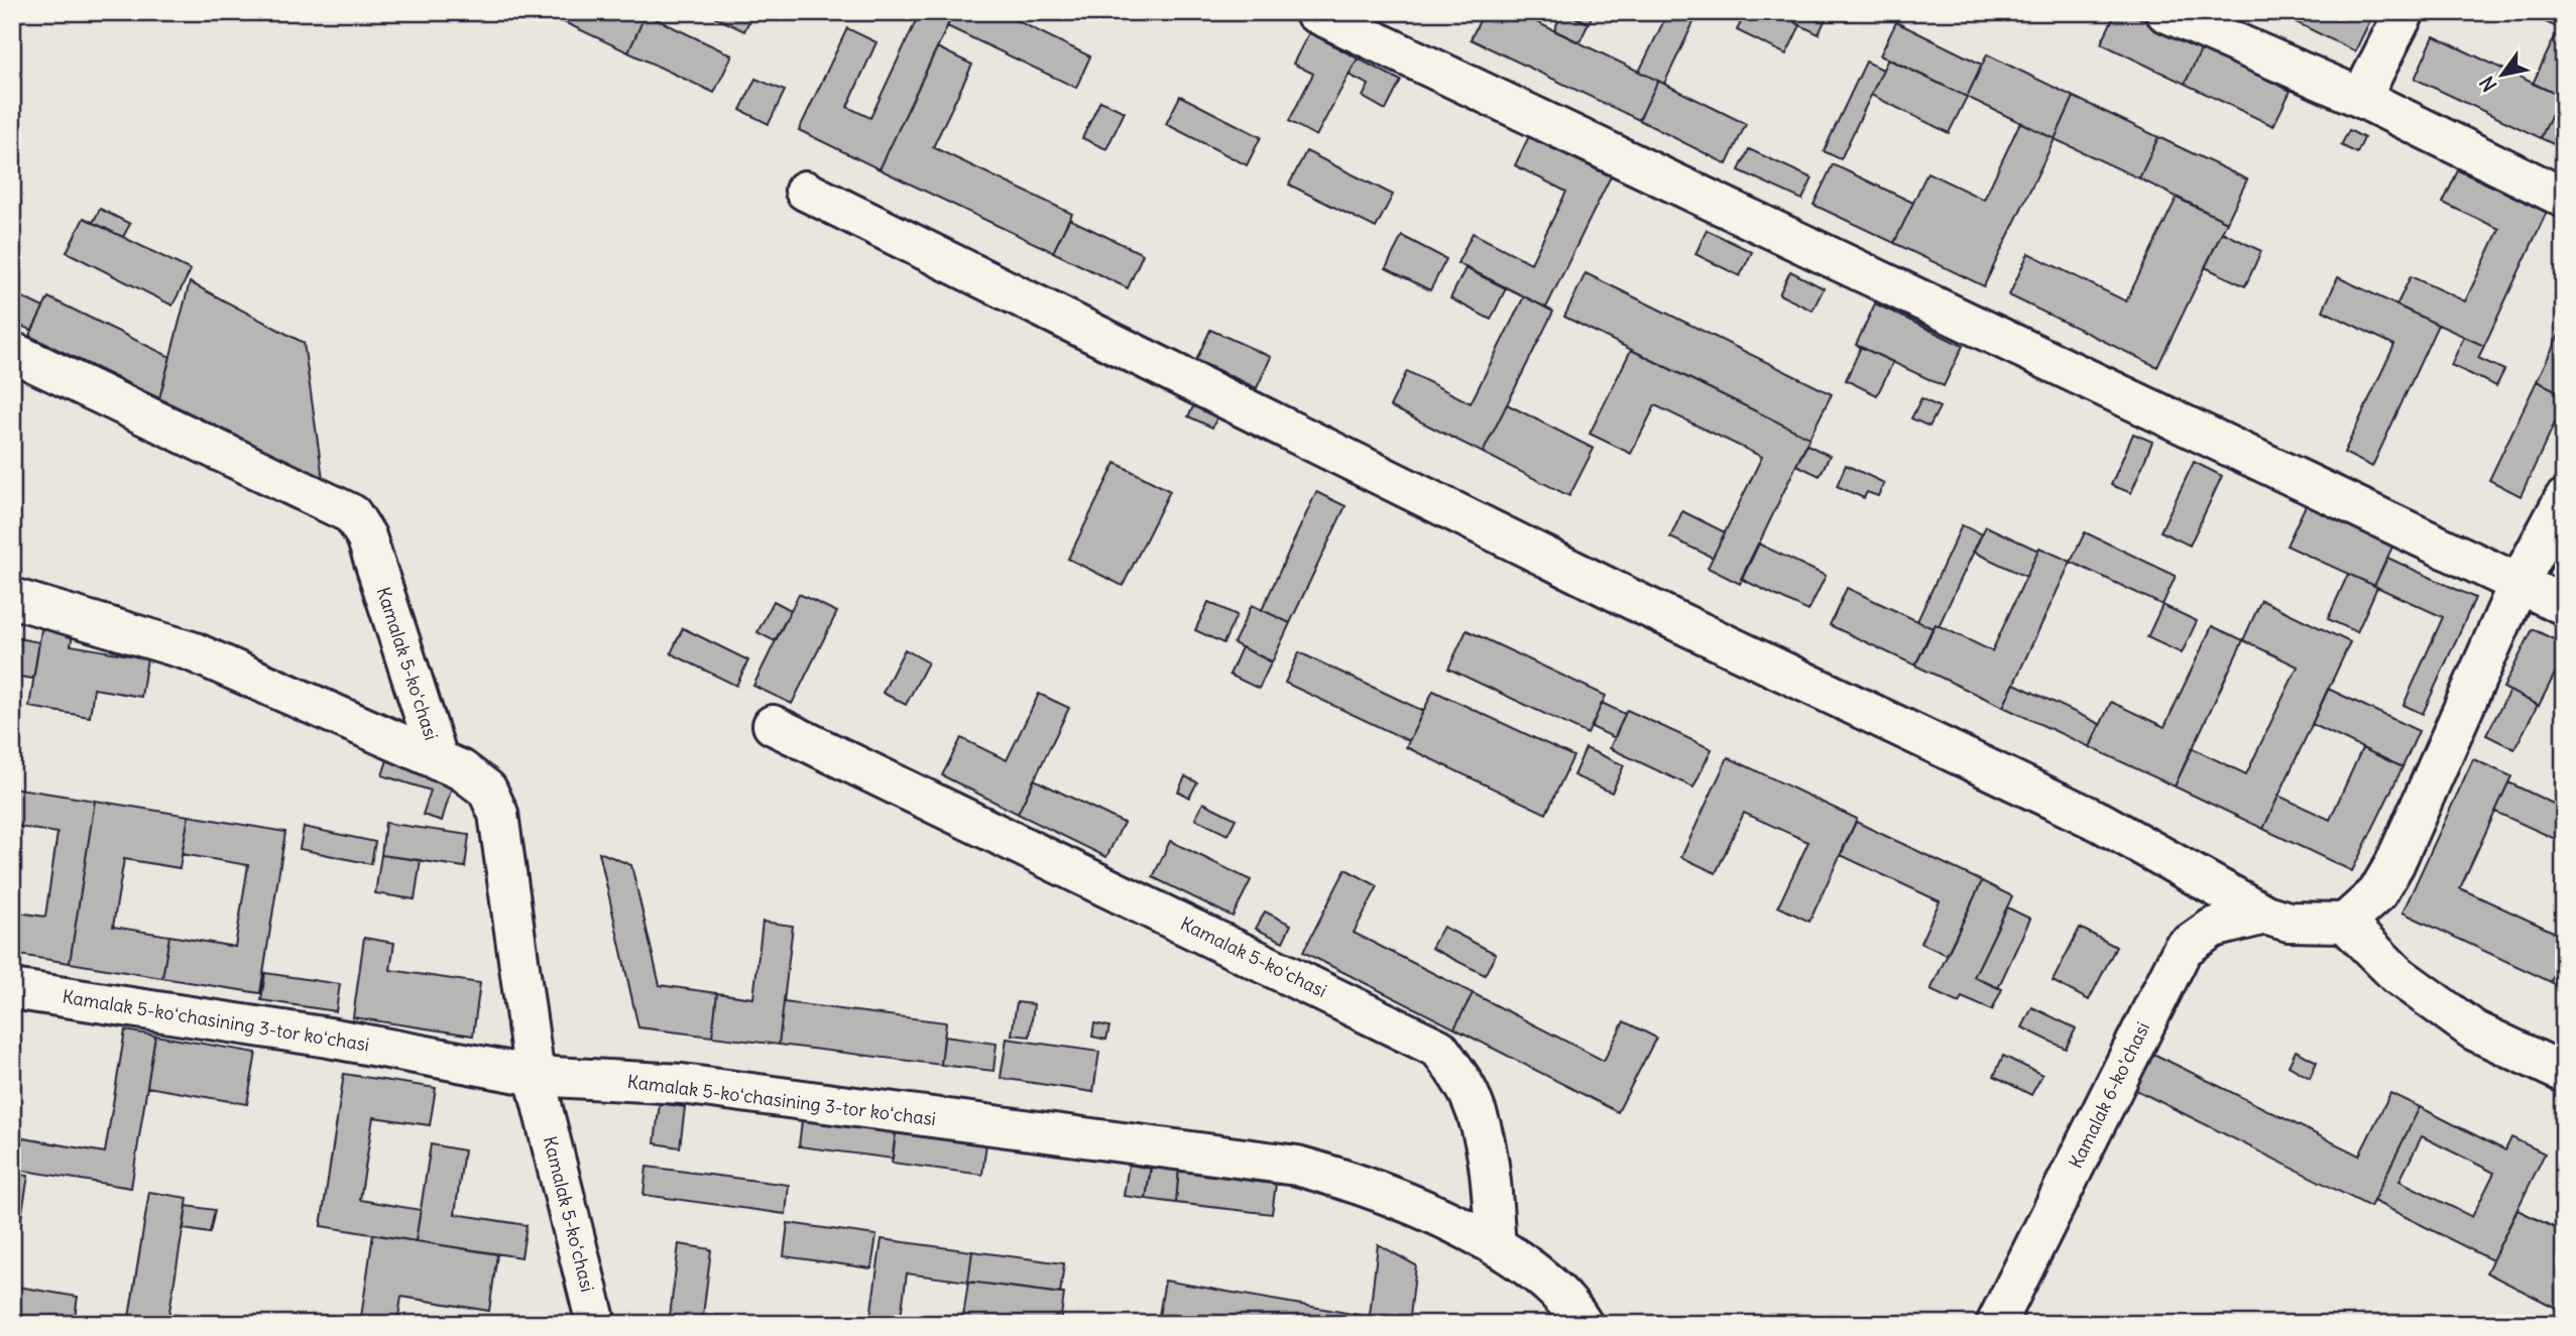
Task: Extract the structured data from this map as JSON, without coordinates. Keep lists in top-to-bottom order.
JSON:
{
  "streets": {
    "street": ["Kamalak 5-koʻchasi", "Kamalak 5-koʻchasining 3-tor koʻchasi", "Kamalak 6-koʻchasi"]
  },
  "crossings": [
    ["Kamalak 5-koʻchasi", "Kamalak 5-koʻchasining 3-tor koʻchasi"]
  ],
  "north": "bottom left"
}
